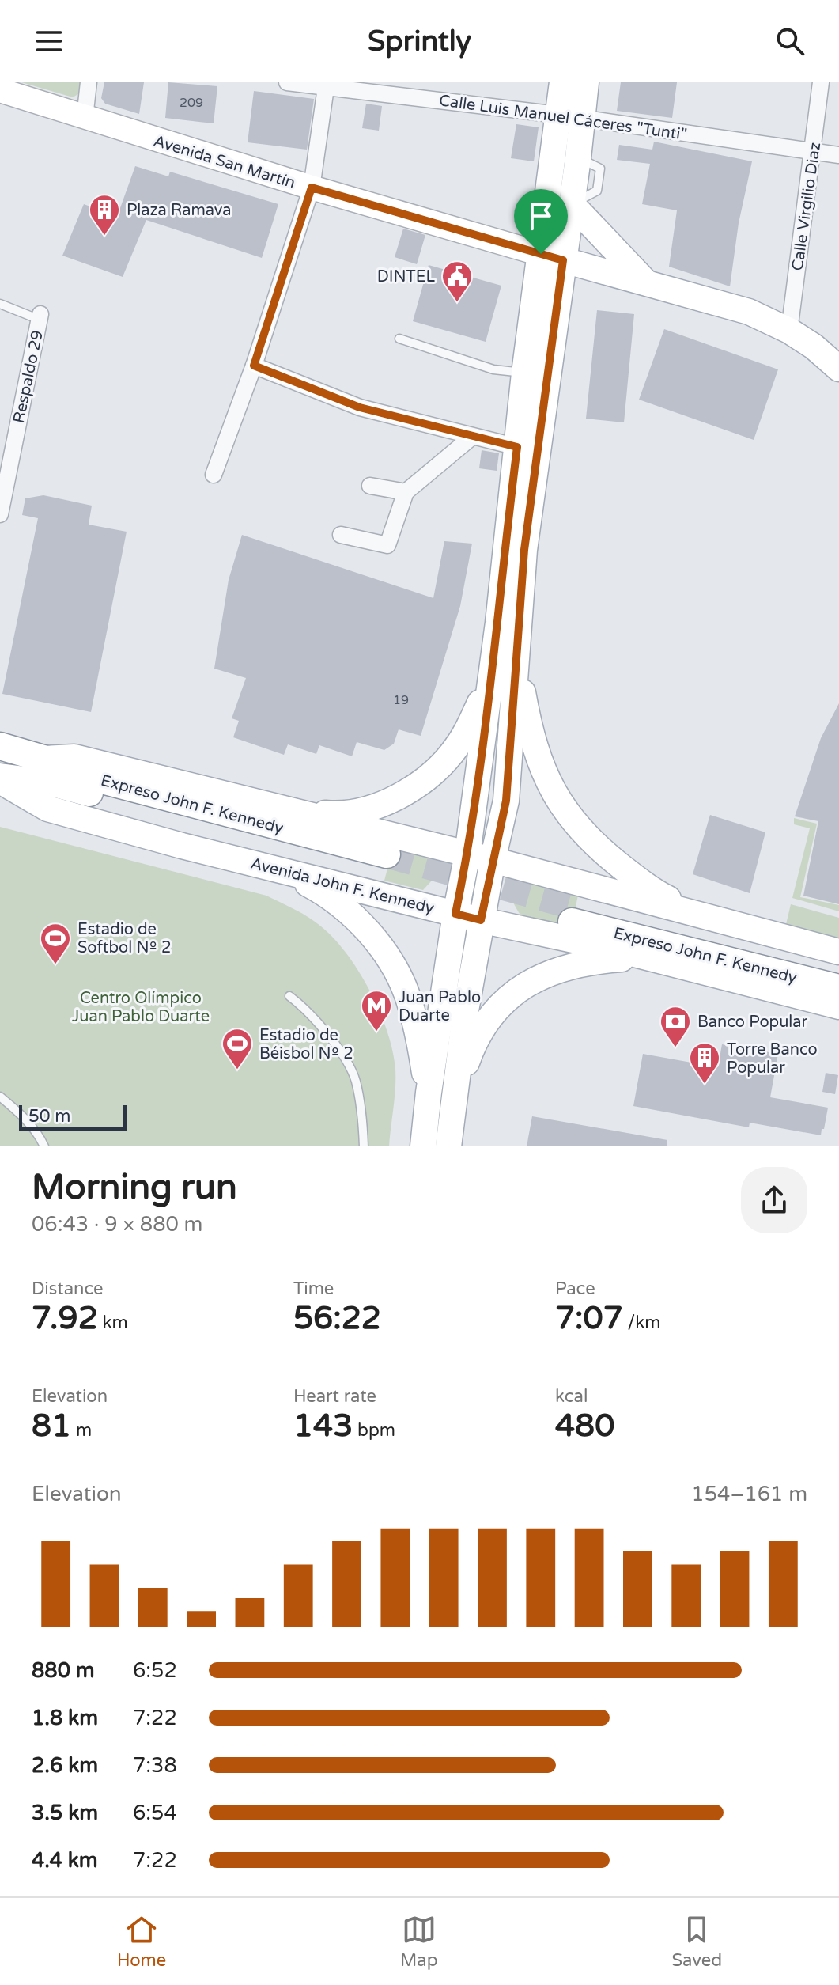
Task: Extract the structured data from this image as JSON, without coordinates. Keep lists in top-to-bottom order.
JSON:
{
  "streets": {
    "highway": ["Expreso John F. Kennedy"],
    "main road": ["Avenida San Martín", "Avenida John F. Kennedy"],
    "street": ["Calle Luis Manuel Cáceres \"Tunti\"", "Calle Virgilio Diaz", "Respaldo 29"]
  },
  "crossings": [
    ["Calle Luis Manuel Cáceres \"Tunti\"", "Calle Virgilio Diaz"],
    ["Avenida San Martín", "Calle Virgilio Diaz"],
    ["Expreso John F. Kennedy", "Avenida John F. Kennedy"]
  ],
  "parks": ["Centro Olímpico Juan Pablo Duarte"],
  "places": {
    "building": ["Plaza Ramava", "Torre Banco Popular"],
    "public building": ["DINTEL"],
    "sports": ["Estadio de Softbol Nº 2", "Estadio de Béisbol Nº 2"],
    "metro station": ["Juan Pablo Duarte"],
    "bank": ["Banco Popular"]
  },
  "house_numbers": ["209", "19"],
  "scale_bar": "50 m",
  "page": {
    "header": "Sprintly",
    "scale": "50 m",
    "heading": ["Morning run", "06:43 · 9 × 880 m"],
    "stats": [
      ["Distance", "7.92 km"],
      ["Time", "56:22"],
      ["Pace", "7:07 /km"],
      ["Elevation", "81 m"],
      ["Heart rate", "143 bpm"],
      ["kcal", "480"]
    ],
    "chart": ["Elevation", "154–161 m"],
    "list": [
      {
        "name": "880 m",
        "note": "6:52"
      },
      {
        "name": "1.8 km",
        "note": "7:22"
      },
      {
        "name": "2.6 km",
        "note": "7:38"
      },
      {
        "name": "3.5 km",
        "note": "6:54"
      },
      {
        "name": "4.4 km",
        "note": "7:22"
      }
    ],
    "tabs": ["Home", "Map", "Saved"]
  }
}
